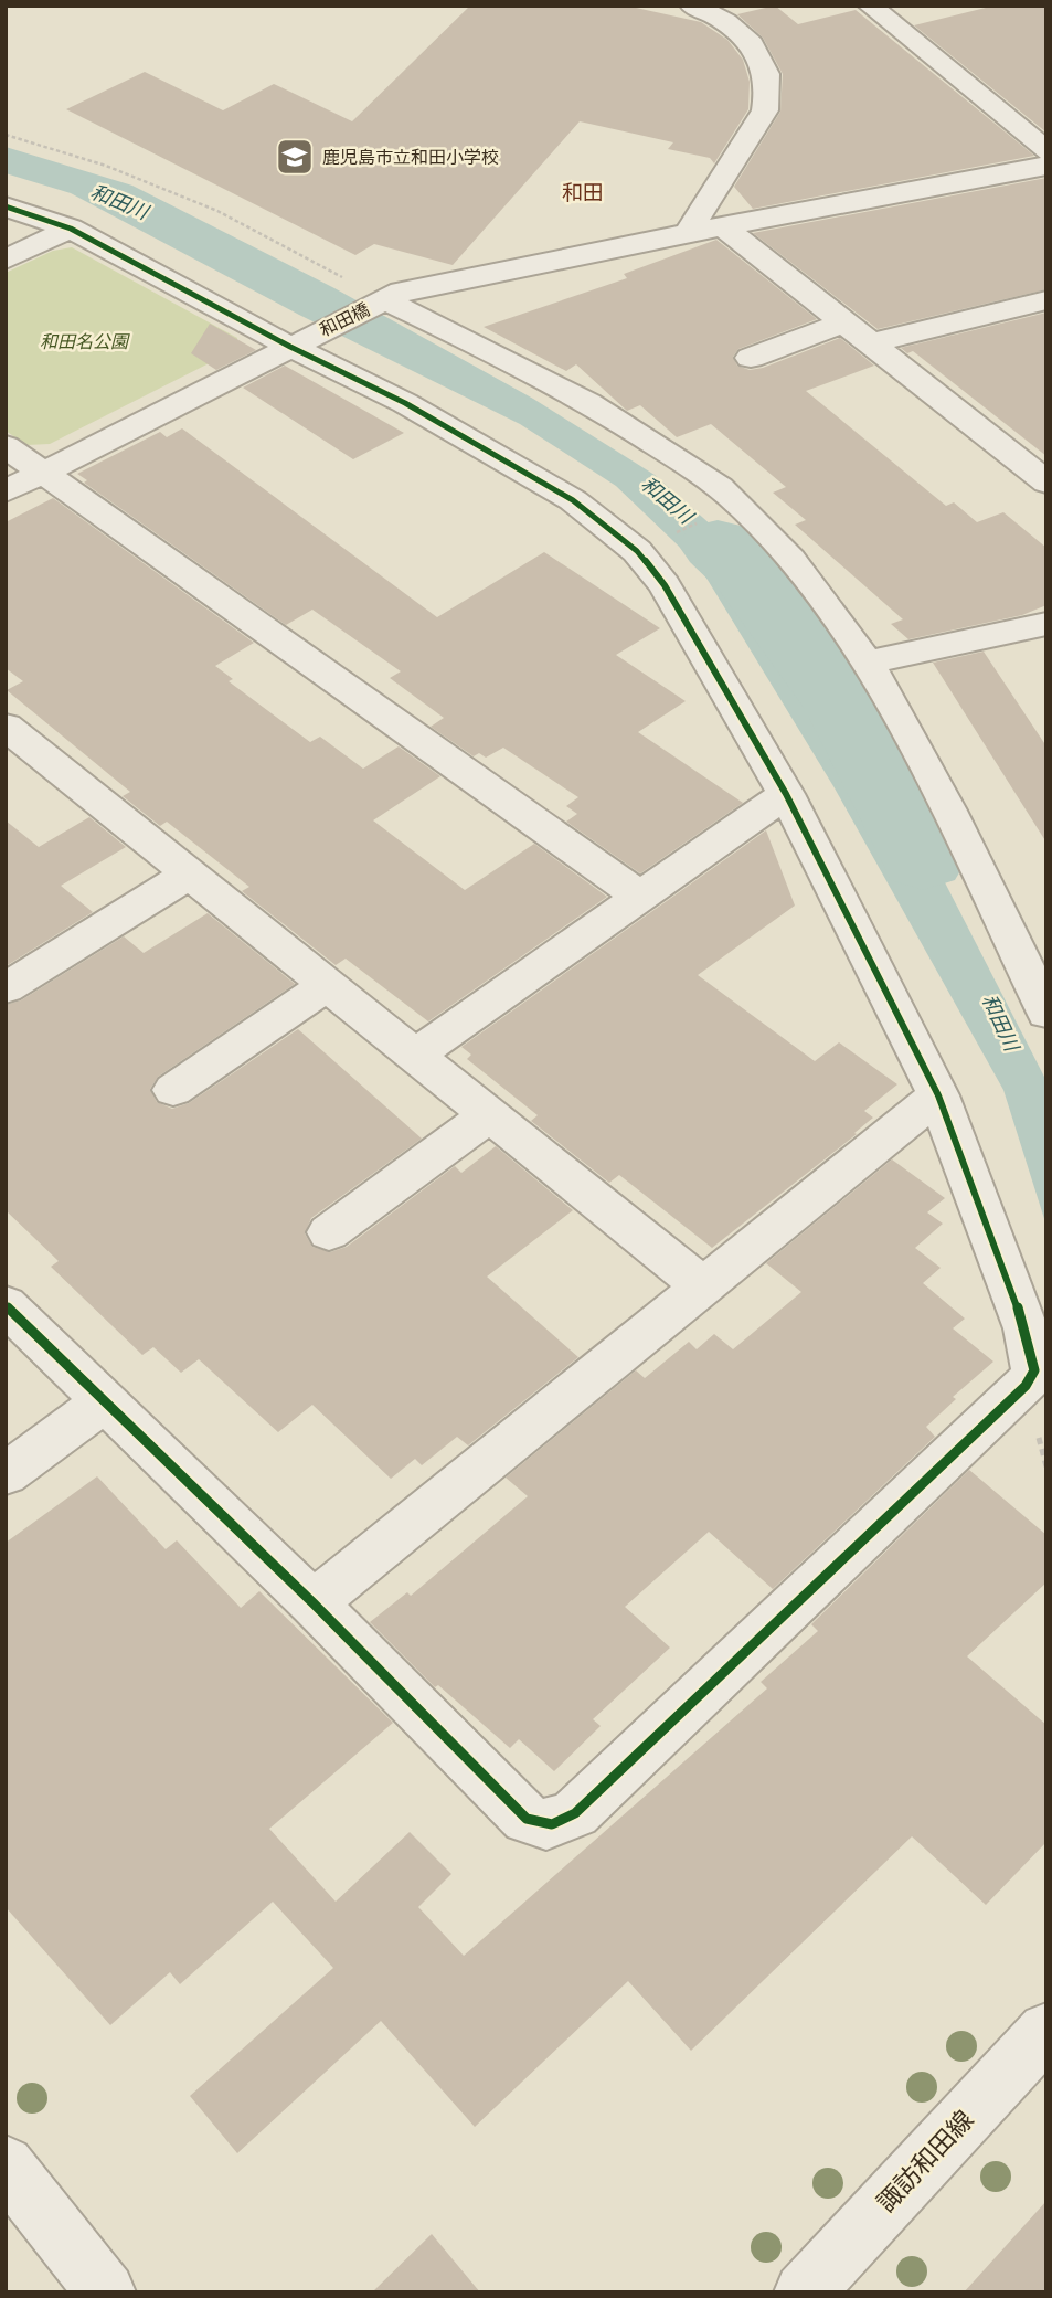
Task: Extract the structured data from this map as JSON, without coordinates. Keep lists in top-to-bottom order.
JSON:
{
  "streets": {
    "street": ["和田橋", "諏訪和田線"]
  },
  "districts": ["和田"],
  "water": ["和田川"],
  "parks": ["和田名公園"],
  "places": {
    "school or university": ["鹿児島市立和田小学校"]
  }
}
